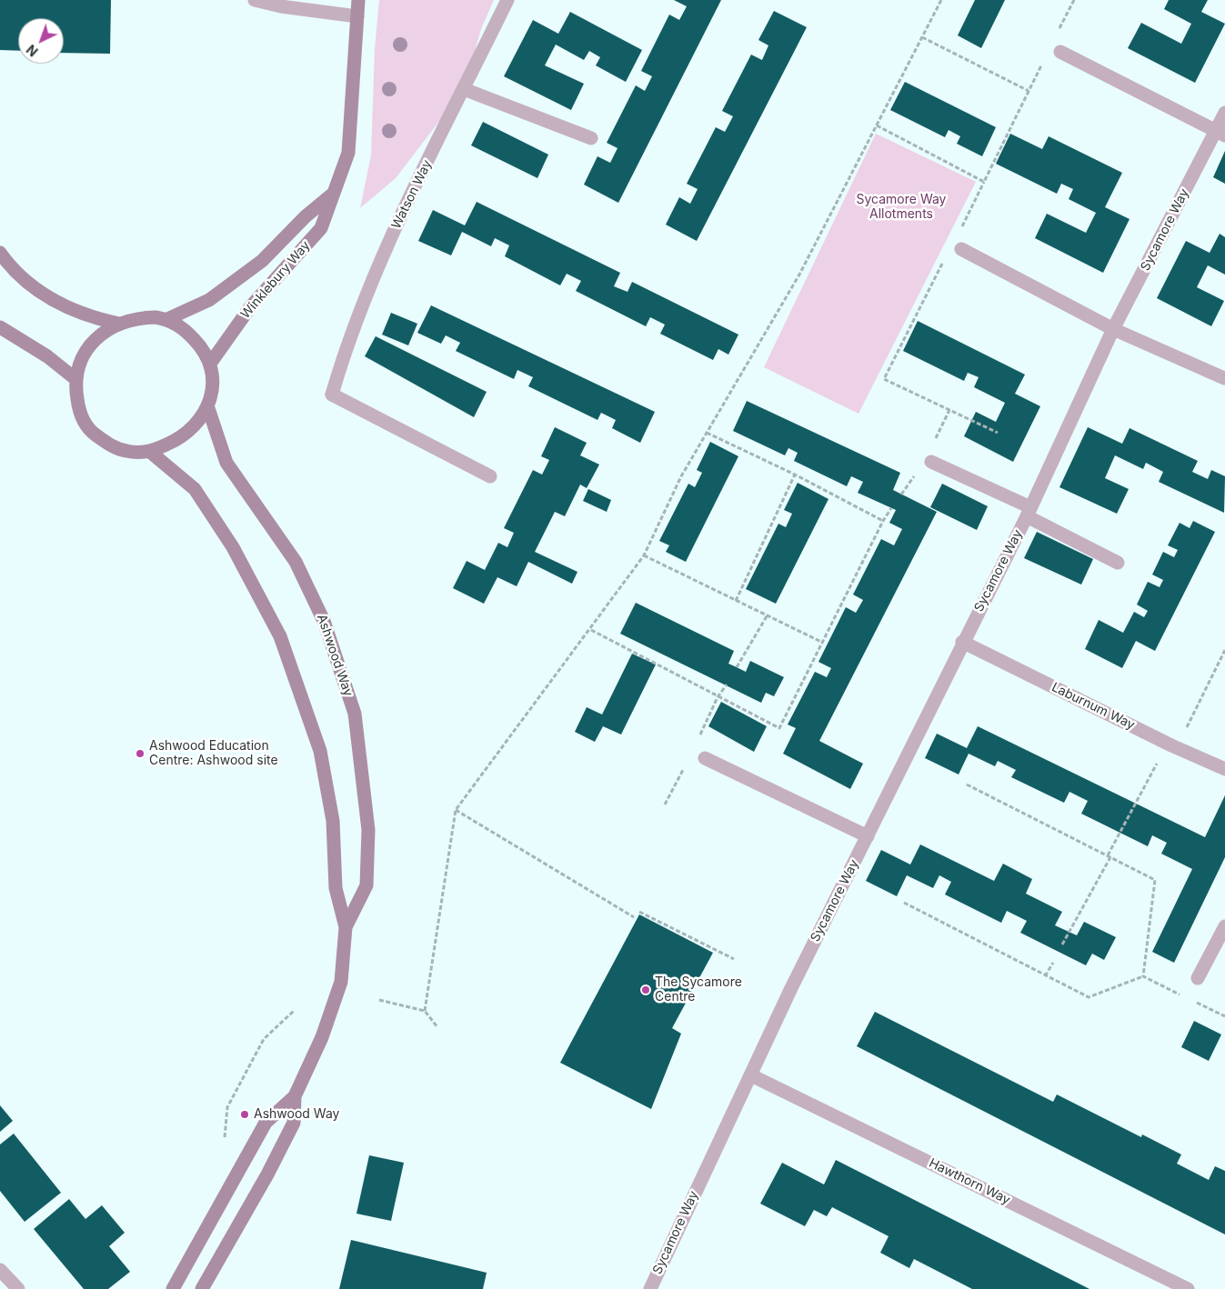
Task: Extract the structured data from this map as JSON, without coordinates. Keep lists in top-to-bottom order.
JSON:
{
  "streets": {
    "street": [
      "Watson Way",
      "Sycamore Way",
      "Winklebury Way",
      "Ashwood Way",
      "Laburnum Way",
      "Hawthorn Way"
    ]
  },
  "crossings": [
    ["Sycamore Way", "Laburnum Way"],
    ["Sycamore Way", "Hawthorn Way"],
    ["Winklebury Way", "Ashwood Way"]
  ],
  "parks": ["Sycamore Way Allotments"],
  "places": ["Ashwood Education Centre: Ashwood site", "The Sycamore Centre", "Ashwood Way"],
  "north": "bottom left"
}
